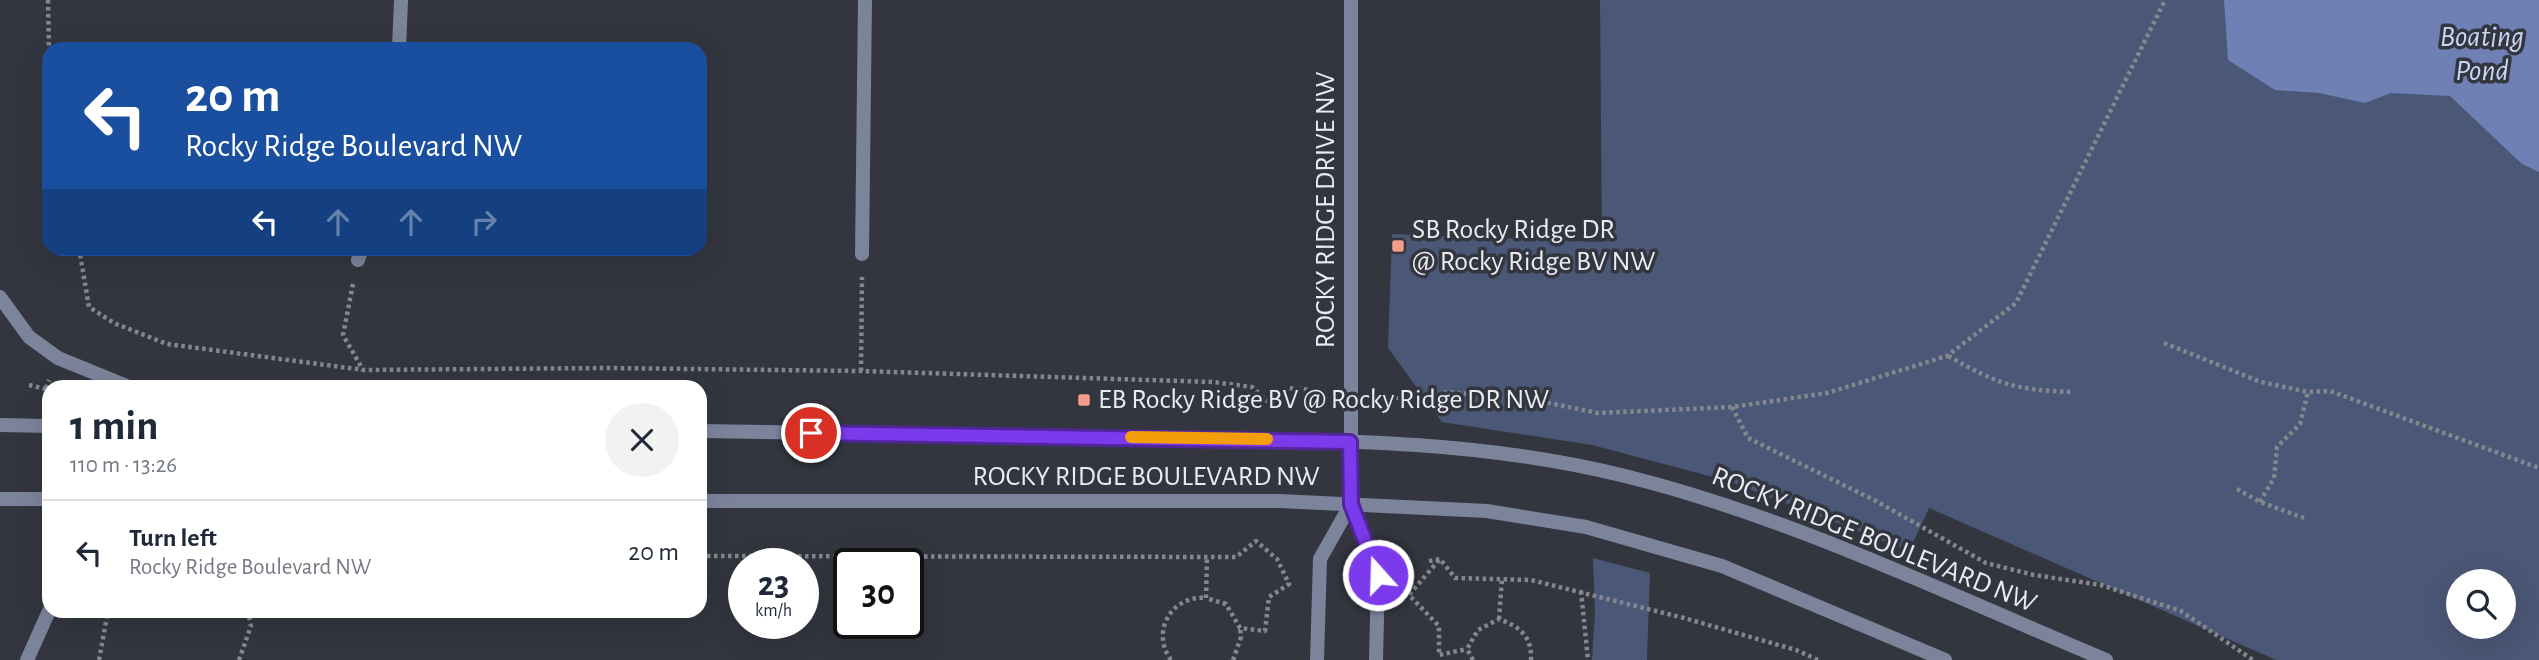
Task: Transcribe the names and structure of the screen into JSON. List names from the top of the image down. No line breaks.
{"streets":{"street":["ROCKY RIDGE DRIVE NW","ROCKY RIDGE BOULEVARD NW"]},"crossings":[["ROCKY RIDGE DRIVE NW","ROCKY RIDGE BOULEVARD NW"]],"water":["Boating Pond"],"places":{"transit":["SB Rocky Ridge DR @ Rocky Ridge BV NW","EB Rocky Ridge BV @ Rocky Ridge DR NW"]},"page":{"turn":["20 m","Rocky Ridge Boulevard NW"],"heading":["1 min","110 m · 13:26"],"list":[{"name":"Turn left","note":"Rocky Ridge Boulevard NW","value":"20 m"}],"speed":"23 km/h","limit":"30"}}
